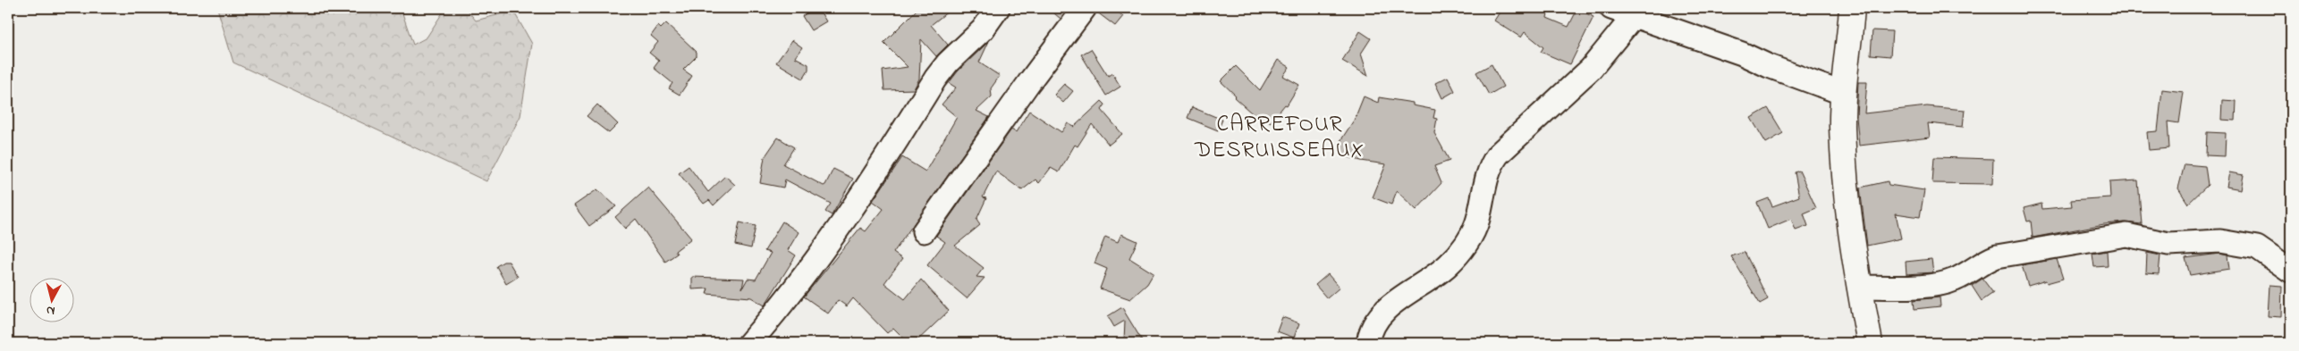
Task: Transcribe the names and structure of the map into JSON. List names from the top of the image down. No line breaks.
{"districts":["CARREFOUR DESRUISSEAUX"],"north":"bottom"}
